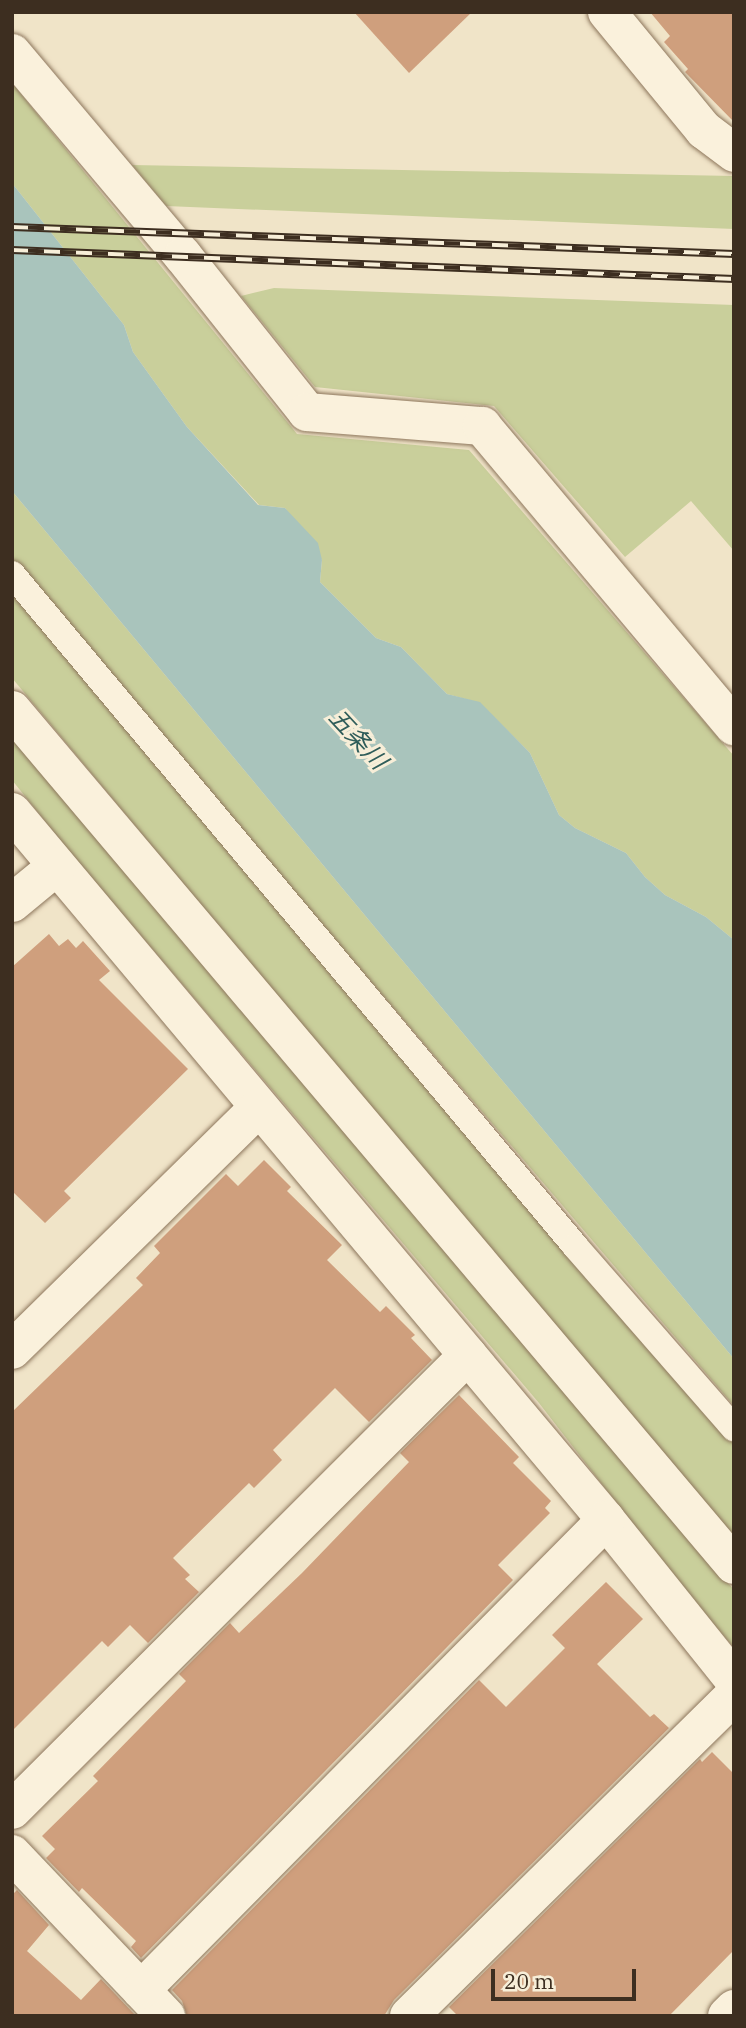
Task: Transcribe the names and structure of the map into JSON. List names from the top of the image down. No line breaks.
{"water":["五条川"],"scale_bar":"20 m"}
